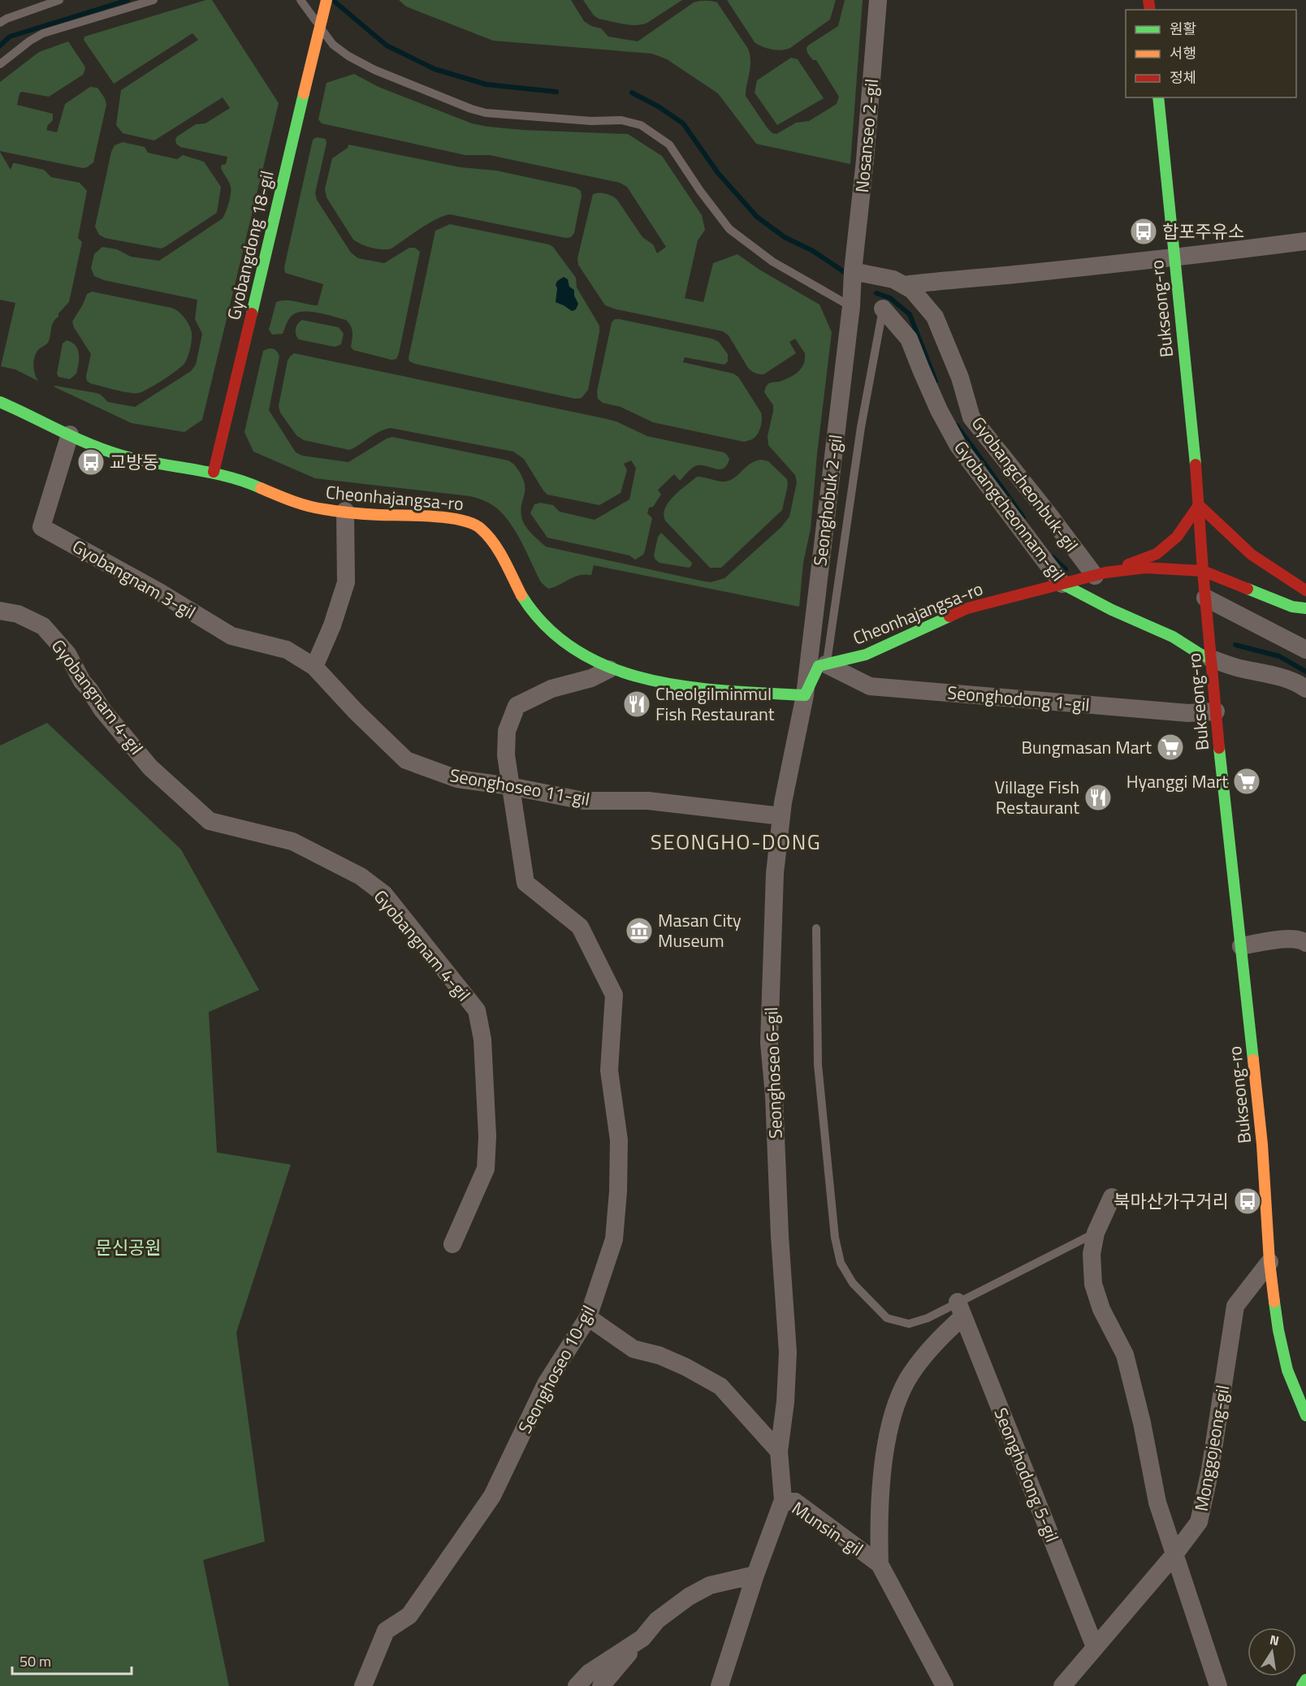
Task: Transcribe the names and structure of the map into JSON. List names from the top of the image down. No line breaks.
{"streets":{"main road":["Gyobangdong 18-gil","Bukseong-ro","Cheonhajangsa-ro","Gyobangcheonnam-gil"],"street":["Nosanseo 2-gil","Gyobangcheonbuk-gil","Seonghobuk 2-gil","Gyobangnam 3-gil","Gyobangnam 4-gil","Seonghodong 1-gil","Seonghoseo 11-gil","Seonghoseo 6-gil","Seonghoseo 10-gil","Monggojeong-gil","Seonghodong 5-gil","Munsin-gil"]},"crossings":[["Nosanseo 2-gil","Gyobangcheonbuk-gil"],["Nosanseo 2-gil","Seonghobuk 2-gil"],["Gyobangdong 18-gil","Cheonhajangsa-ro"],["Bukseong-ro","Cheonhajangsa-ro"],["Bukseong-ro","Gyobangcheonnam-gil"],["Bukseong-ro","Seonghodong 1-gil"],["Bukseong-ro","Monggojeong-gil"],["Gyobangcheonbuk-gil","Cheonhajangsa-ro"],["Cheonhajangsa-ro","Seonghobuk 2-gil"],["Cheonhajangsa-ro","Gyobangcheonnam-gil"],["Cheonhajangsa-ro","Gyobangnam 3-gil"],["Cheonhajangsa-ro","Seonghodong 1-gil"],["Cheonhajangsa-ro","Seonghoseo 6-gil"],["Cheonhajangsa-ro","Seonghoseo 10-gil"],["Seonghobuk 2-gil","Seonghoseo 6-gil"],["Gyobangnam 3-gil","Seonghoseo 11-gil"],["Seonghoseo 11-gil","Seonghoseo 6-gil"],["Seonghoseo 11-gil","Seonghoseo 10-gil"],["Seonghoseo 6-gil","Munsin-gil"],["Monggojeong-gil","Seonghodong 5-gil"]],"districts":["SEONGHO-DONG"],"parks":["문신공원"],"places":{"bus stop":["합포주유소","교방동","북마산가구거리"],"restaurant":["Cheolgilminmul Fish Restaurant","Village Fish Restaurant"],"supermarket":["Bungmasan Mart","Hyanggi Mart"],"museum":["Masan City Museum"]},"legend":["원활","서행","정체"],"scale_bar":"50 m","north":"top"}
